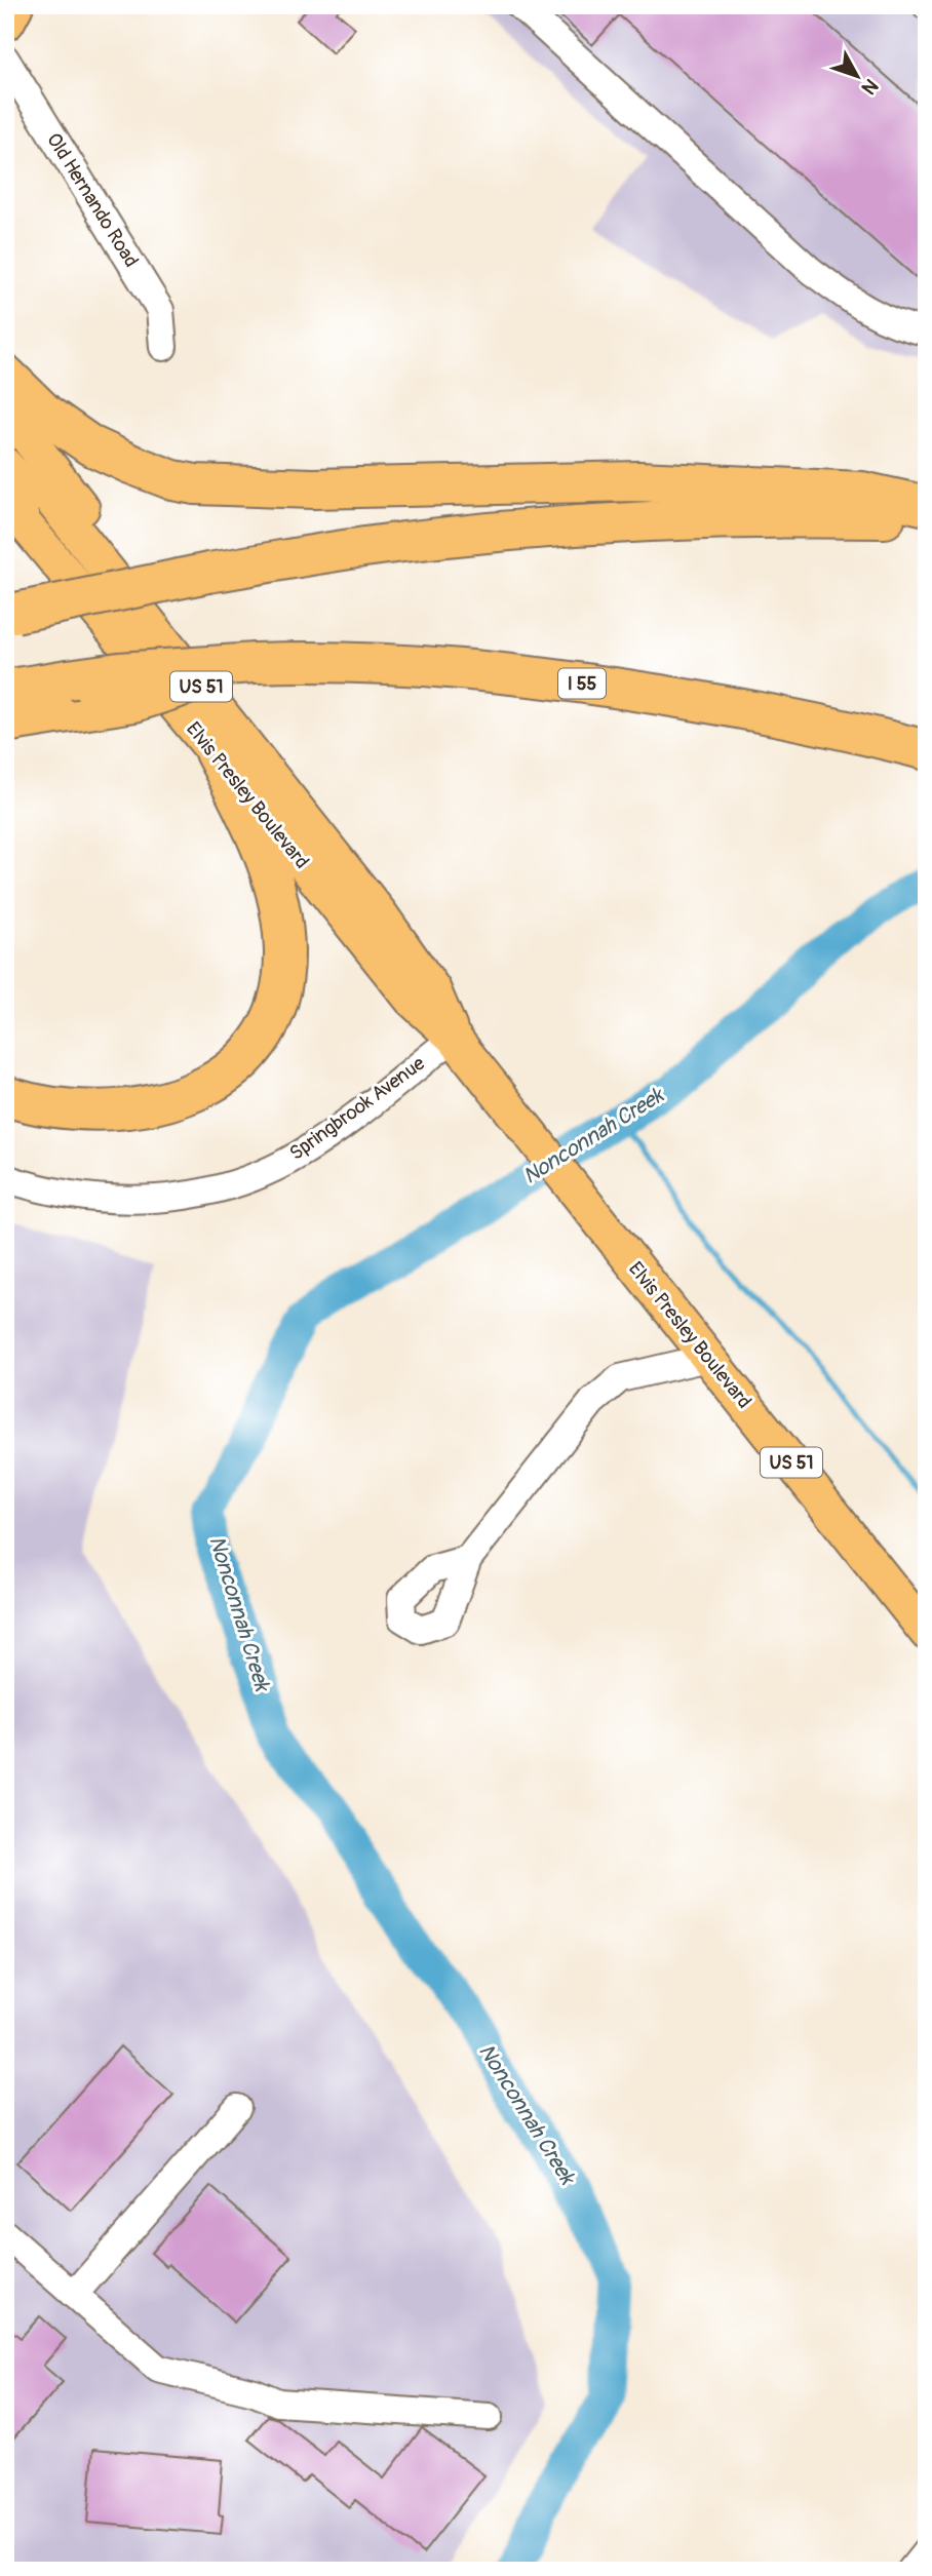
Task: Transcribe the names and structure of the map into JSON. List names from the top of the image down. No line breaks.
{"streets":{"highway":["I 55"],"main road":["US 51","Elvis Presley Boulevard"],"street":["Old Hernando Road","Springbrook Avenue"]},"crossings":[["Elvis Presley Boulevard","Springbrook Avenue"]],"water":["Nonconnah Creek"],"north":"bottom right"}
